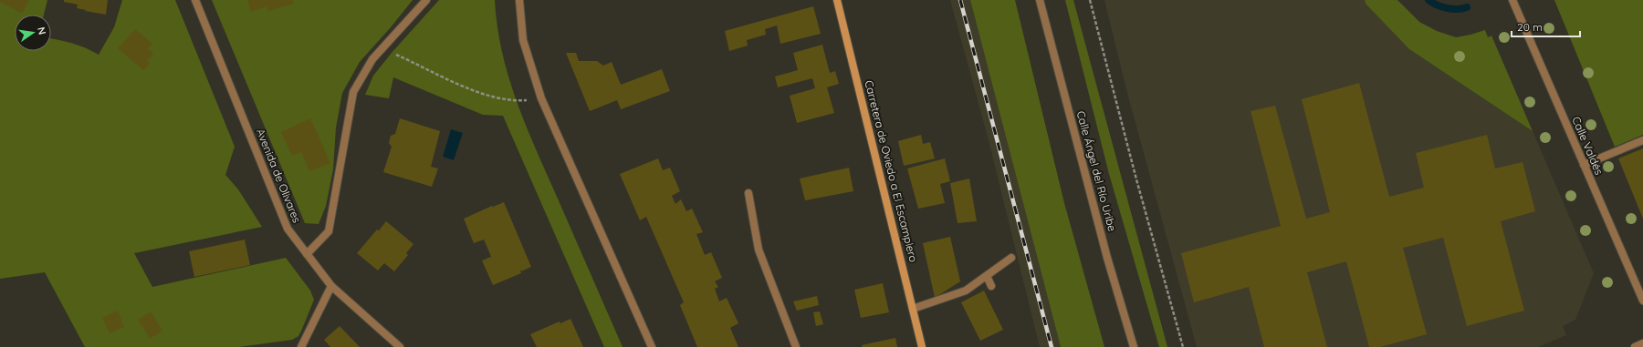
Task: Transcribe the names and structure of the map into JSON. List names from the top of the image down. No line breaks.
{"streets":{"main road":["Carretera de Oviedo a El Escamplero"],"street":["Calle Valdés","Calle Ángel del Río Uribe","Avenida de Olivares"]},"scale_bar":"20 m","north":"right"}
